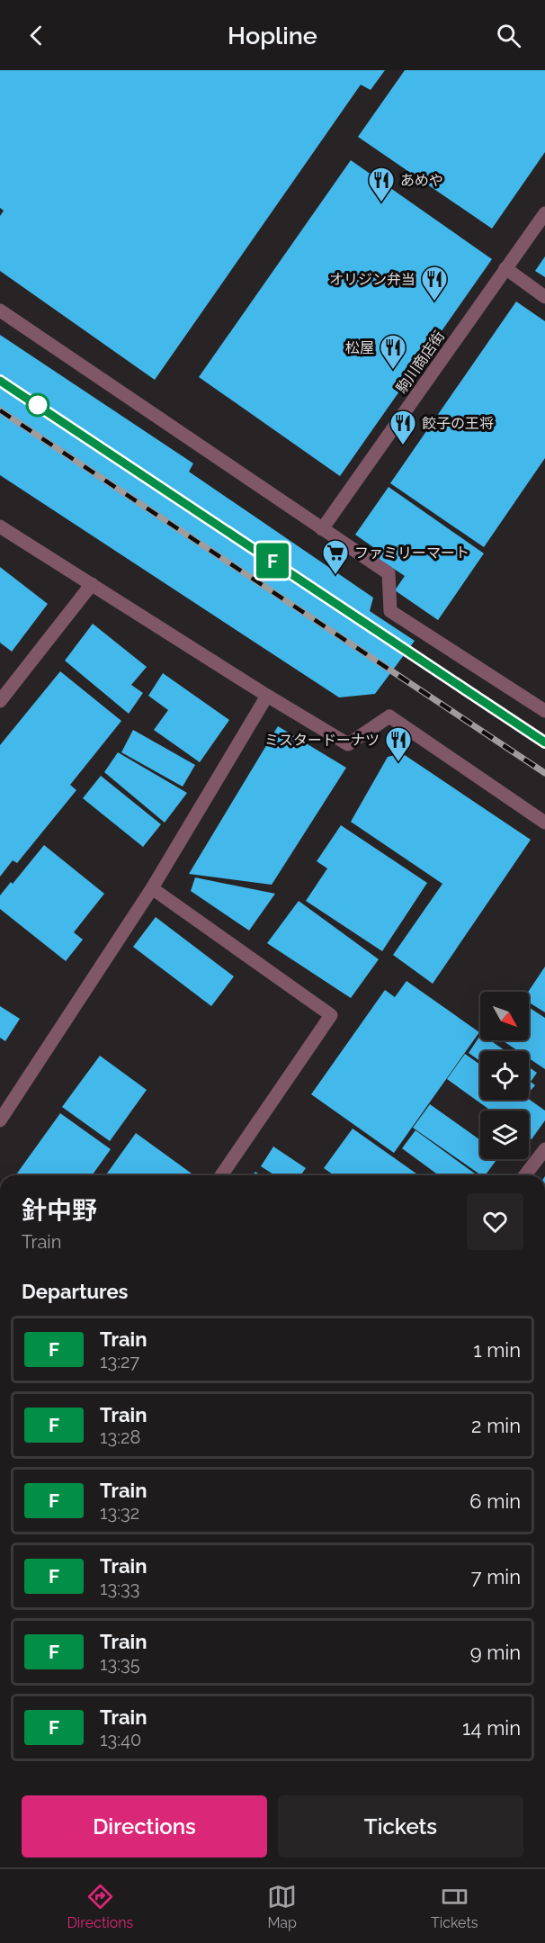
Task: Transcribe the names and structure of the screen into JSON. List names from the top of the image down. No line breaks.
{"streets":{"street":["駒川商店街"]},"places":{"restaurant":["あめや","オリジン弁当","松屋","餃子の王将","ミスタードーナツ"],"supermarket":["ファミリーマート"]},"north":"bottom right","page":{"header":"Hopline","on_map":"F","heading":[["針中野","Train"],"Departures"],"list":[{"mark":"F","name":"Train","note":"13:27","value":"1 min"},{"mark":"F","name":"Train","note":"13:28","value":"2 min"},{"mark":"F","name":"Train","note":"13:32","value":"6 min"},{"mark":"F","name":"Train","note":"13:33","value":"7 min"},{"mark":"F","name":"Train","note":"13:35","value":"9 min"},{"mark":"F","name":"Train","note":"13:40","value":"14 min"}],"buttons":["Directions","Tickets"],"tabs":["Directions","Map","Tickets"]}}
